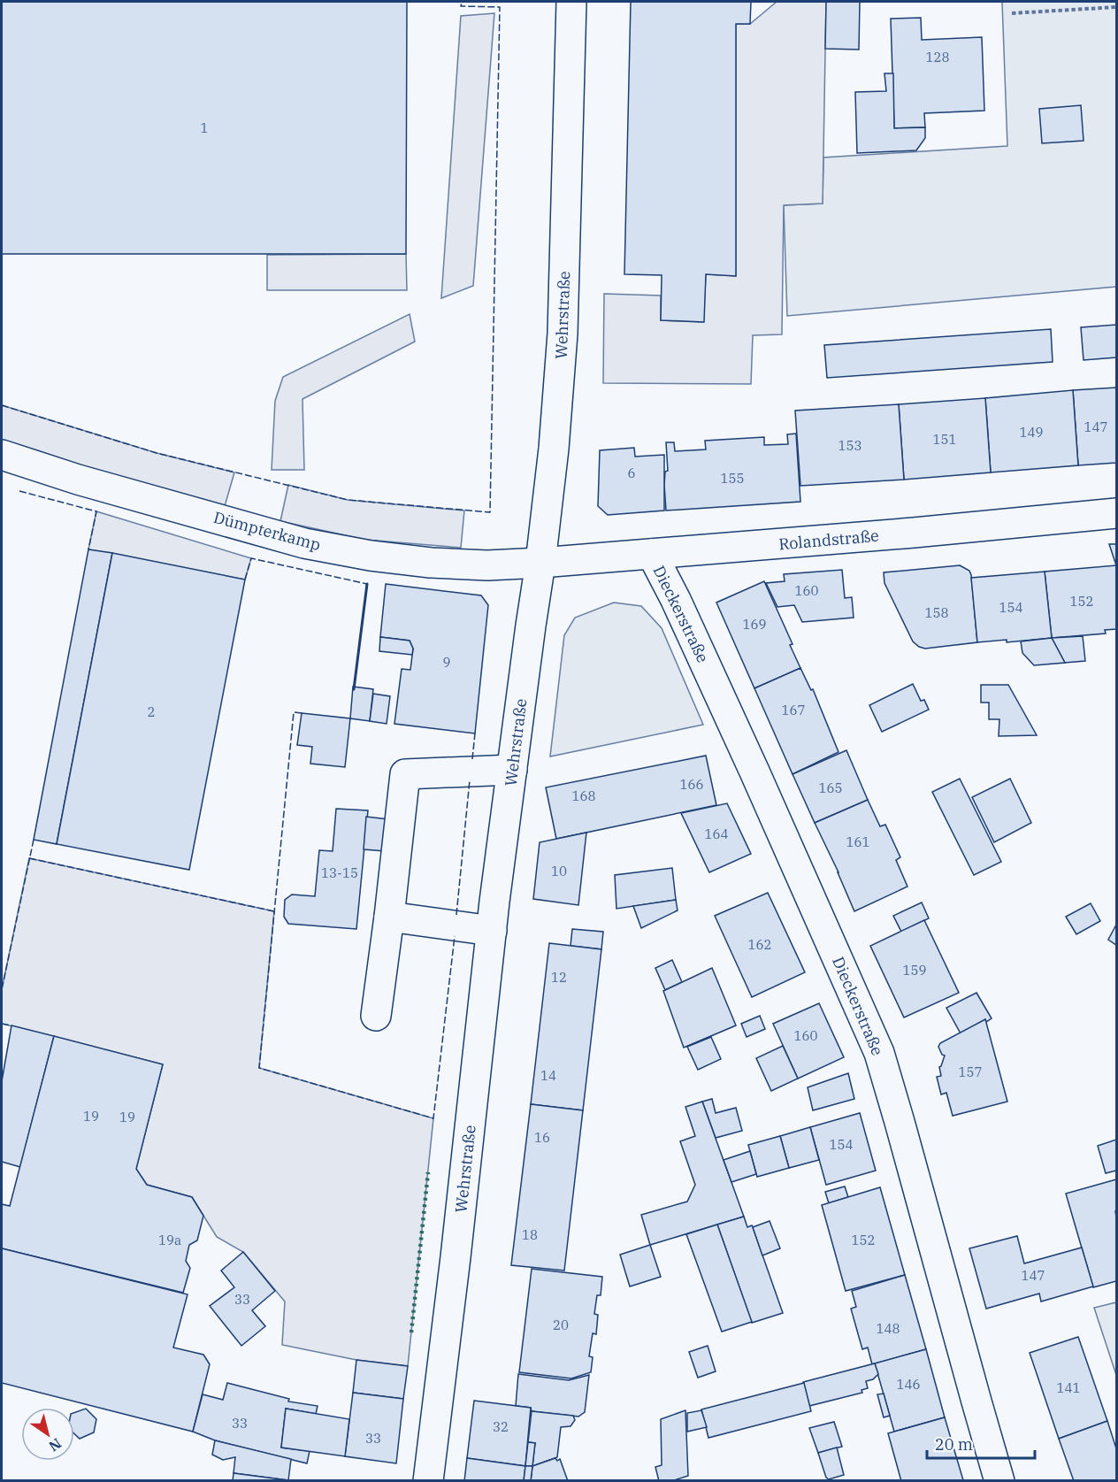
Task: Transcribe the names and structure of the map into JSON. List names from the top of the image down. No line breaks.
{"streets":{"street":["Wehrstraße","Dümpterkamp","Rolandstraße","Dieckerstraße"]},"crossings":[["Wehrstraße","Dümpterkamp"],["Wehrstraße","Rolandstraße"],["Dümpterkamp","Rolandstraße"],["Rolandstraße","Dieckerstraße"]],"house_numbers":["128","1","147","149","151","153","6","155","160","152","154","158","169","9","167","2","166","165","168","164","161","10","13-15","162","159","12","160","157","14","19","19","16","154","18","19a","152","147","33","20","148","146","141","33","32","33"],"scale_bar":"20 m","north":"bottom right"}
